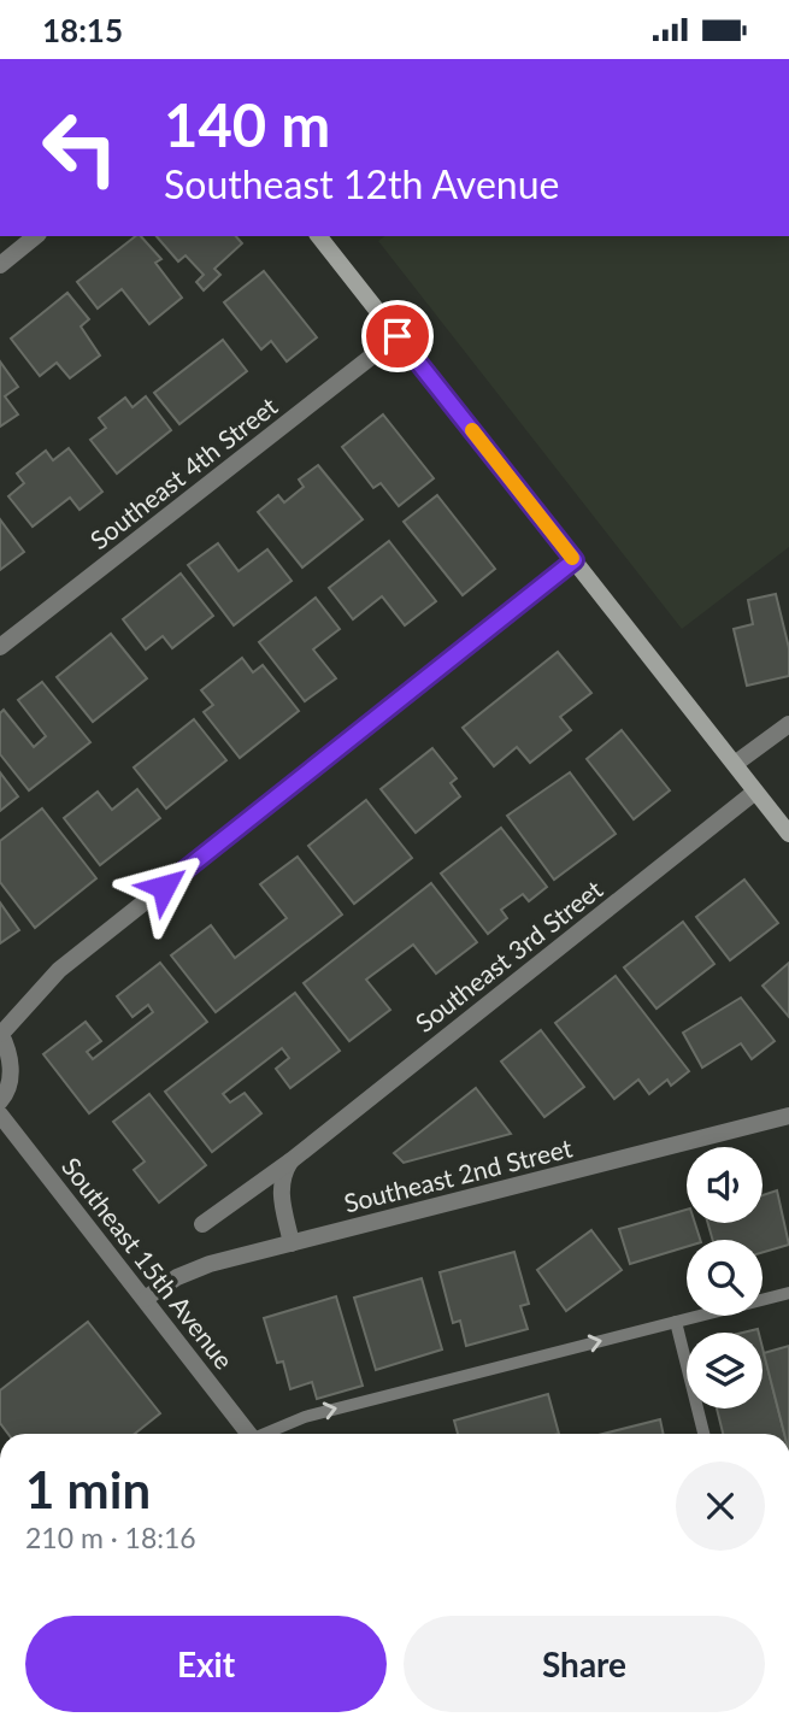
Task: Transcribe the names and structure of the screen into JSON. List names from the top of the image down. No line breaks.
{"streets":{"street":["Southeast 4th Street","Southeast 3rd Street","Southeast 2nd Street","Southeast 15th Avenue"]},"crossings":[["Southeast 2nd Street","Southeast 15th Avenue"]],"page":{"status":"18:15","turn":["140 m","Southeast 12th Avenue"],"heading":["1 min","210 m · 18:16"],"buttons":["Exit","Share"]}}
